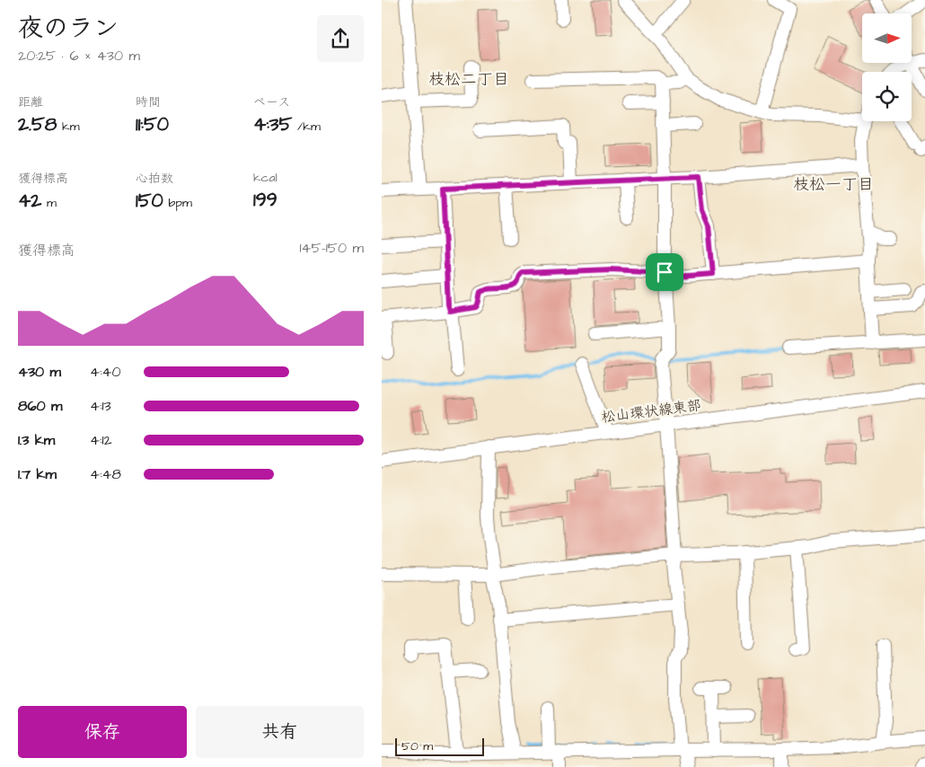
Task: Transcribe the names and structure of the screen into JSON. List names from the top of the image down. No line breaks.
{"streets":{"street":["松山環状線東部"]},"districts":["枝松二丁目","枝松一丁目"],"scale_bar":"50 m","north":"right","page":{"heading":["夜のラン","20:25 · 6 × 430 m"],"stats":[["距離","2.58 km"],["時間","11:50"],["ペース","4:35 /km"],["獲得標高","42 m"],["心拍数","150 bpm"],["kcal","199"]],"chart":["獲得標高","145–150 m"],"list":[{"name":"430 m","note":"4:40"},{"name":"860 m","note":"4:13"},{"name":"1.3 km","note":"4:12"},{"name":"1.7 km","note":"4:48"}],"buttons":["保存","共有"],"scale":"50 m"}}
